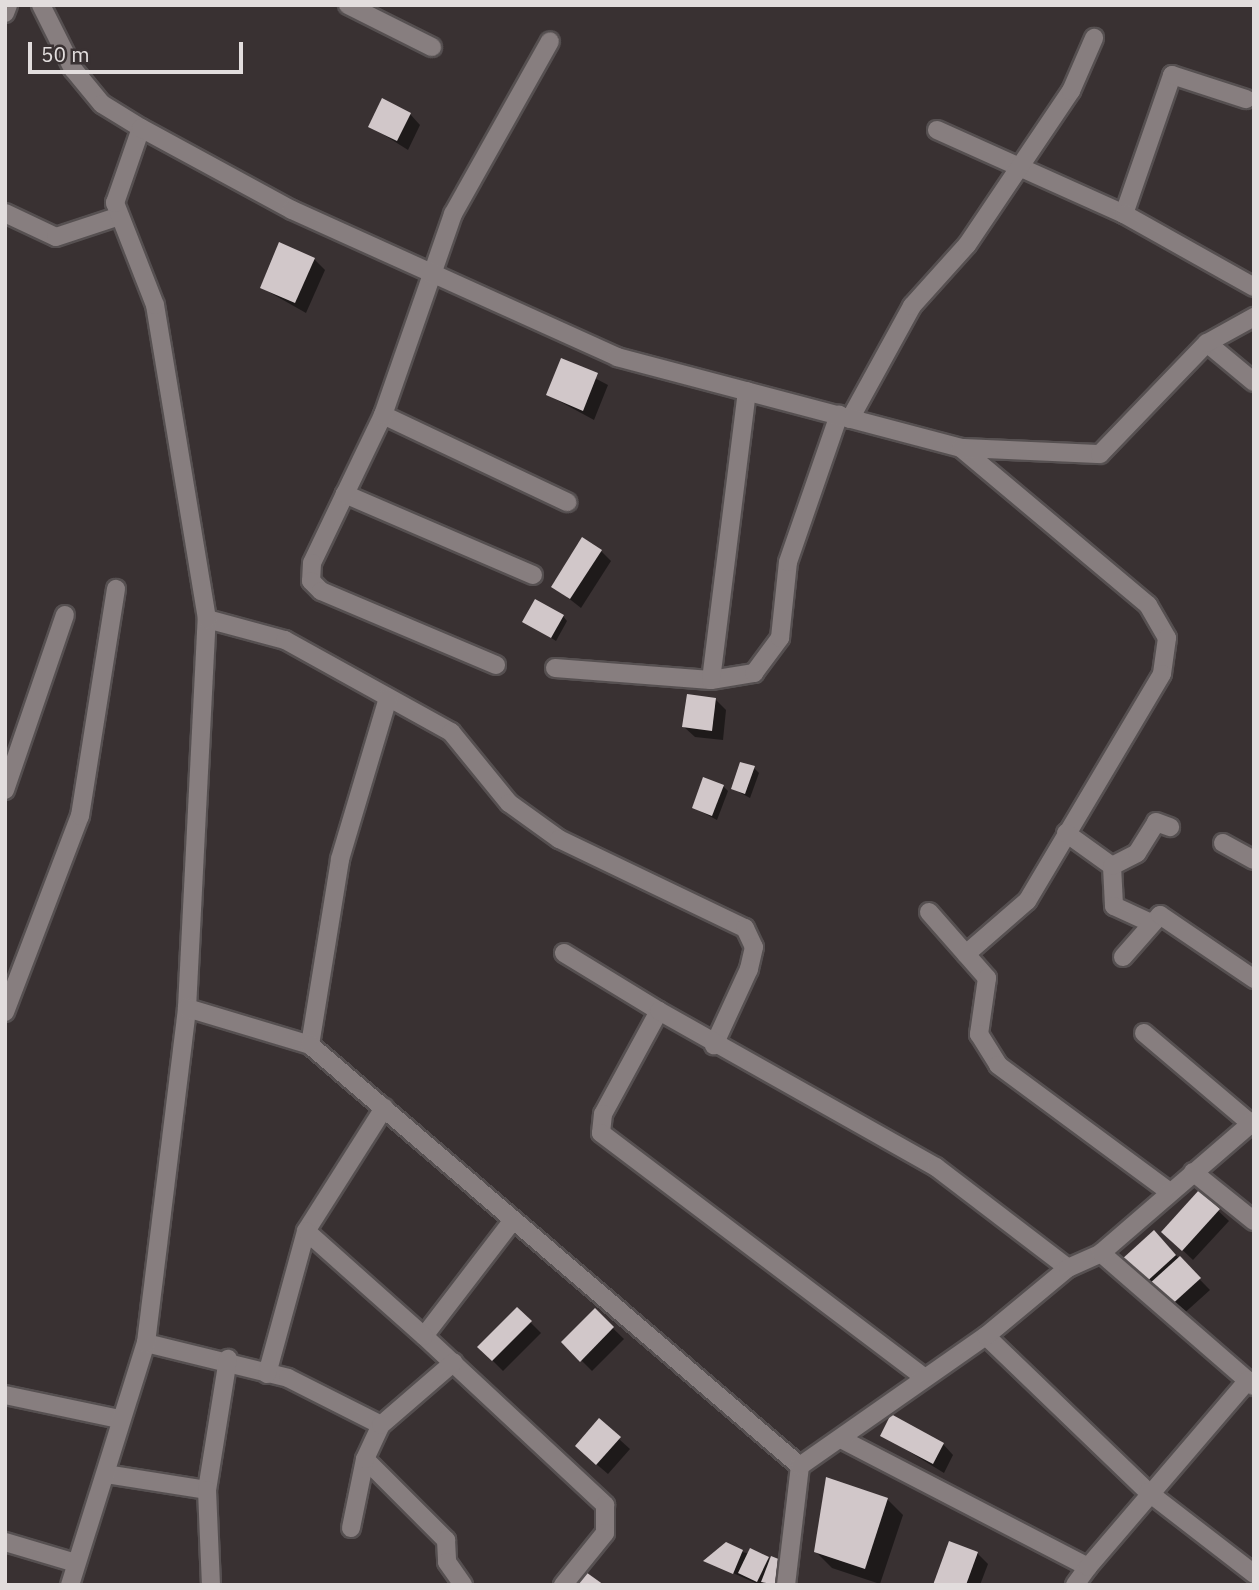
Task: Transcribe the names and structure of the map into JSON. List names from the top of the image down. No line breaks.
{"scale_bar":"50 m"}
